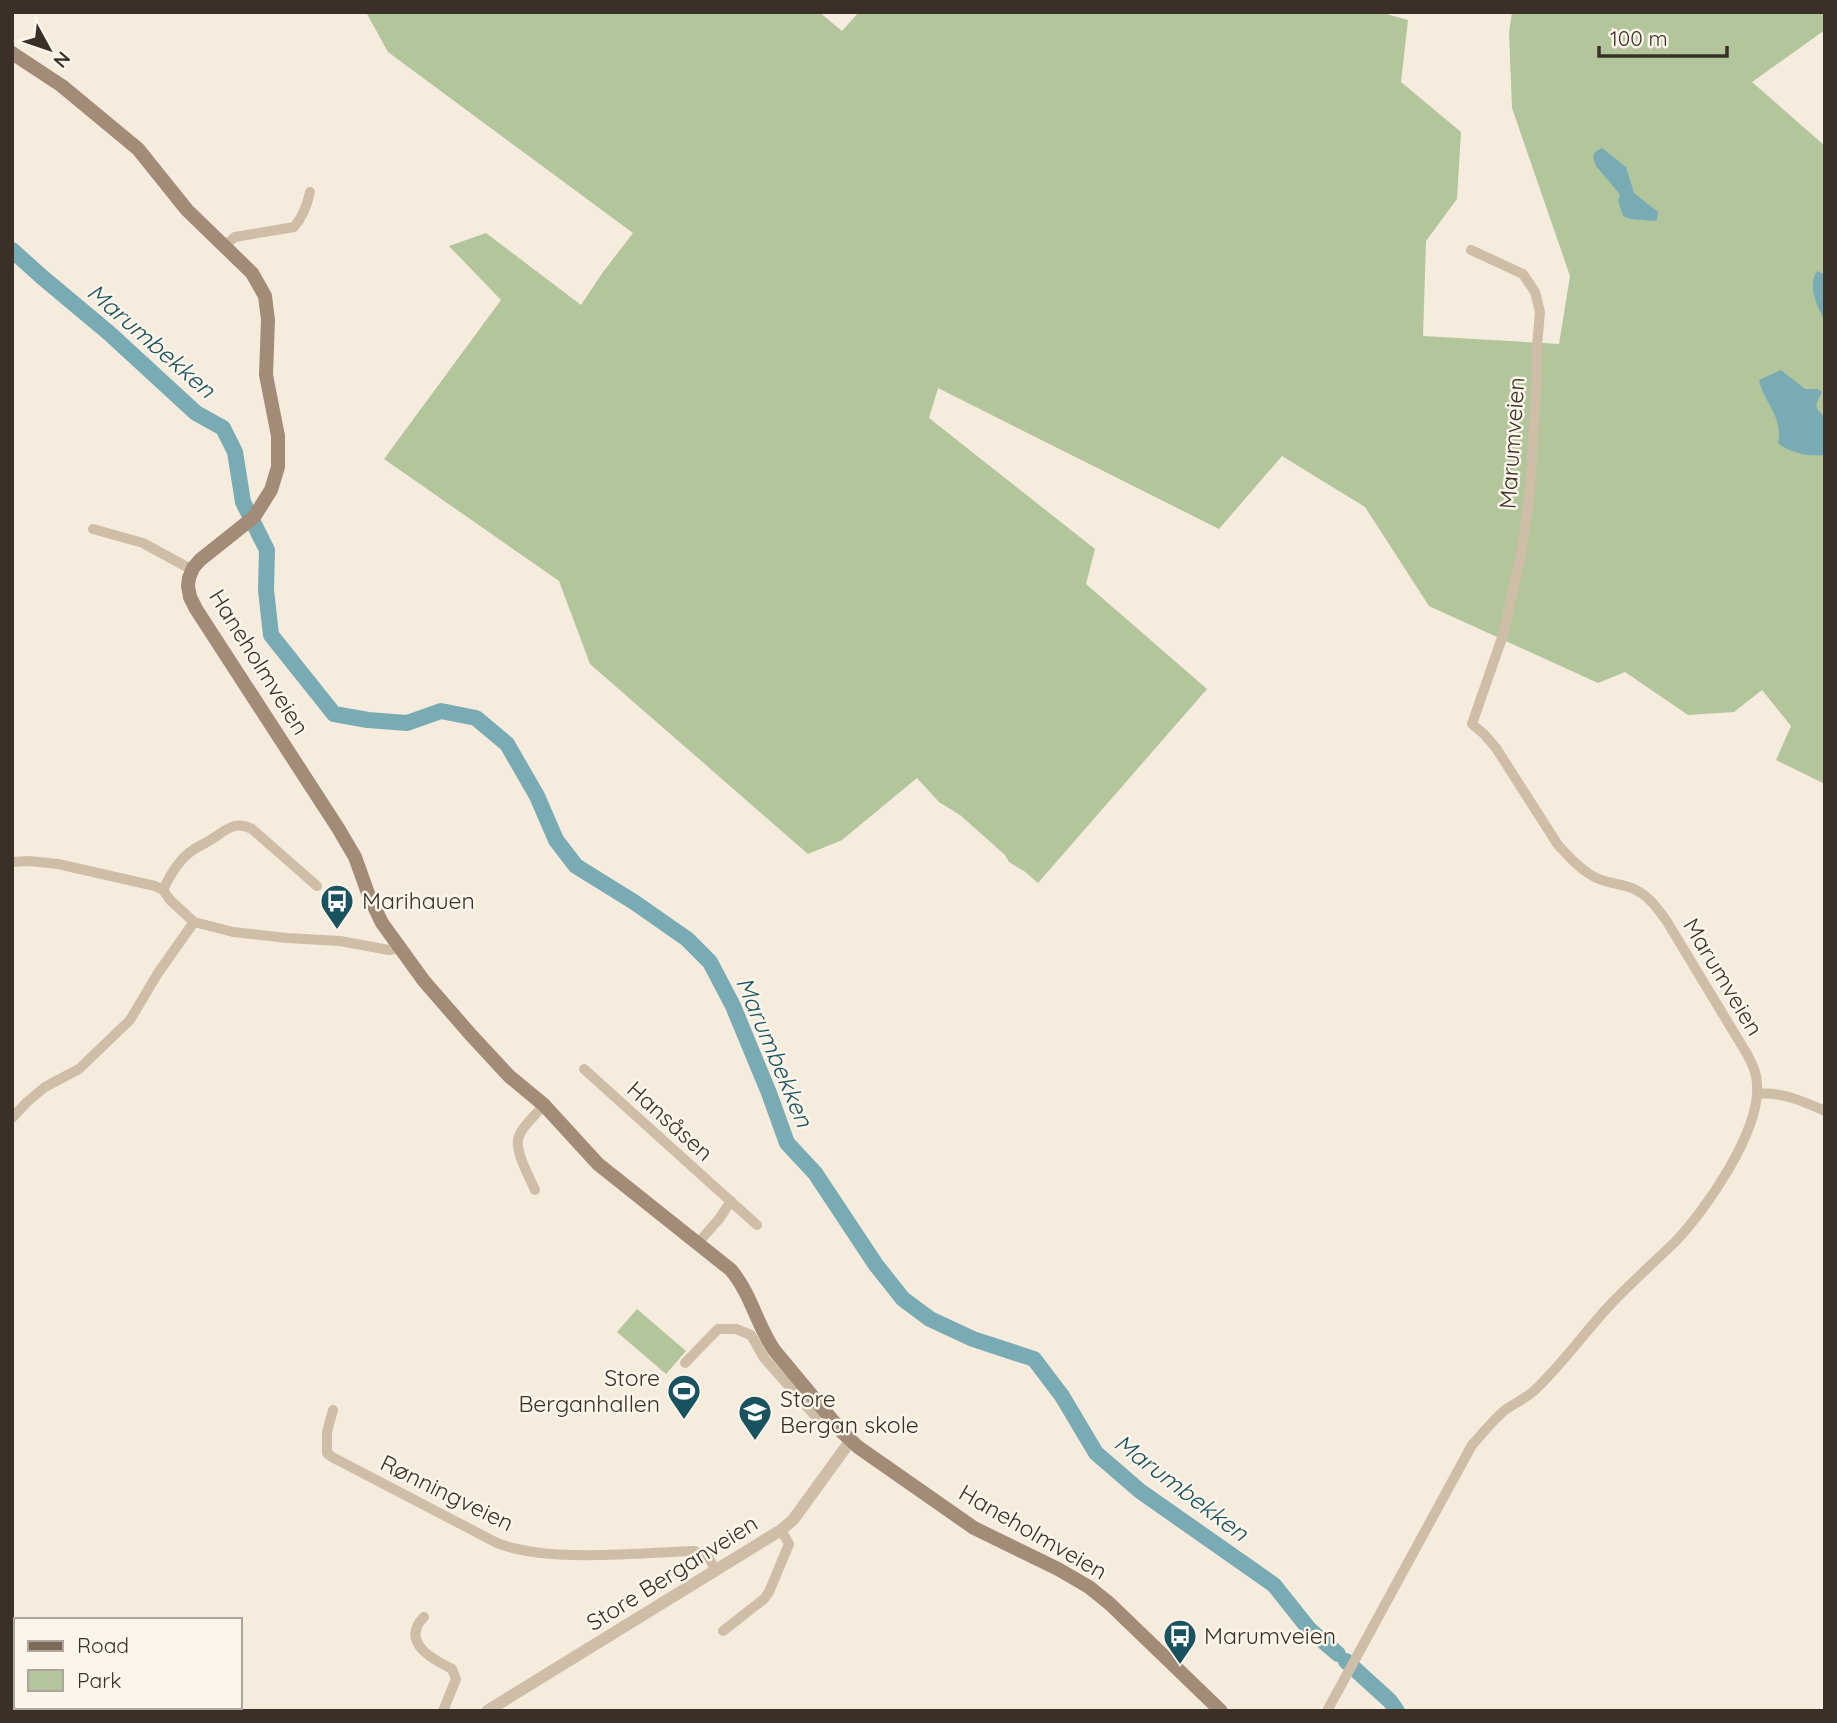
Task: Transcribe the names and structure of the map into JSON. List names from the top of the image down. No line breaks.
{"streets":{"main road":["Haneholmveien"],"street":["Marumveien","Hansåsen","Rønningveien","Store Berganveien"]},"crossings":[["Haneholmveien","Store Berganveien"],["Rønningveien","Store Berganveien"]],"water":["Marumbekken"],"places":{"bus stop":["Marihauen","Marumveien"],"sports":["Store Berganhallen"],"school or university":["Store Bergan skole"]},"legend":["Road","Park"],"scale_bar":"100 m","north":"bottom right"}
